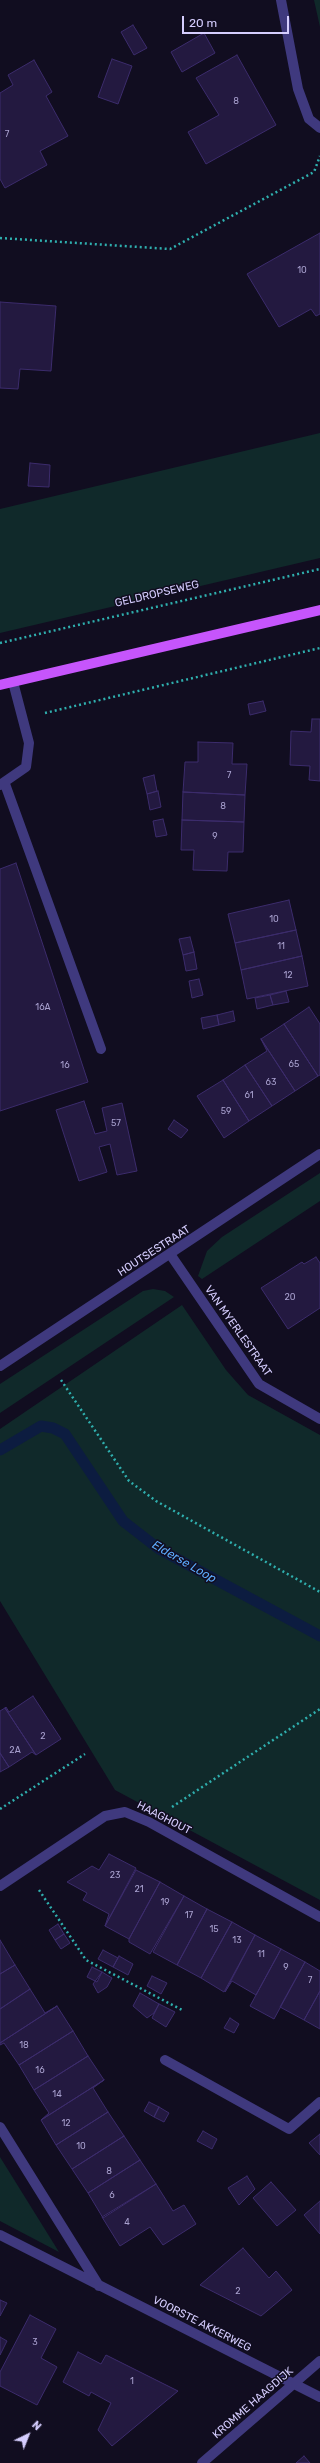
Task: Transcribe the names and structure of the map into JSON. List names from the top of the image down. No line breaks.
{"streets":{"street":["HOUTSESTRAAT","VAN MYERLESTRAAT","HAAGHOUT","VOORSTE AKKERWEG","KROMME HAAGDIJK"],"path":["GELDROPSEWEG"]},"crossings":[["HOUTSESTRAAT","VAN MYERLESTRAAT"],["VOORSTE AKKERWEG","KROMME HAAGDIJK"]],"water":["Elderse Loop"],"house_numbers":["8","7","10","7","8","9","10","11","12","16A","65","16","63","61","59","57","20","2","2A","23","21","19","17","15","13","11","9","7","18","16","14","12","10","8","6","4","2","3","1"],"scale_bar":"20 m","north":"top right"}
